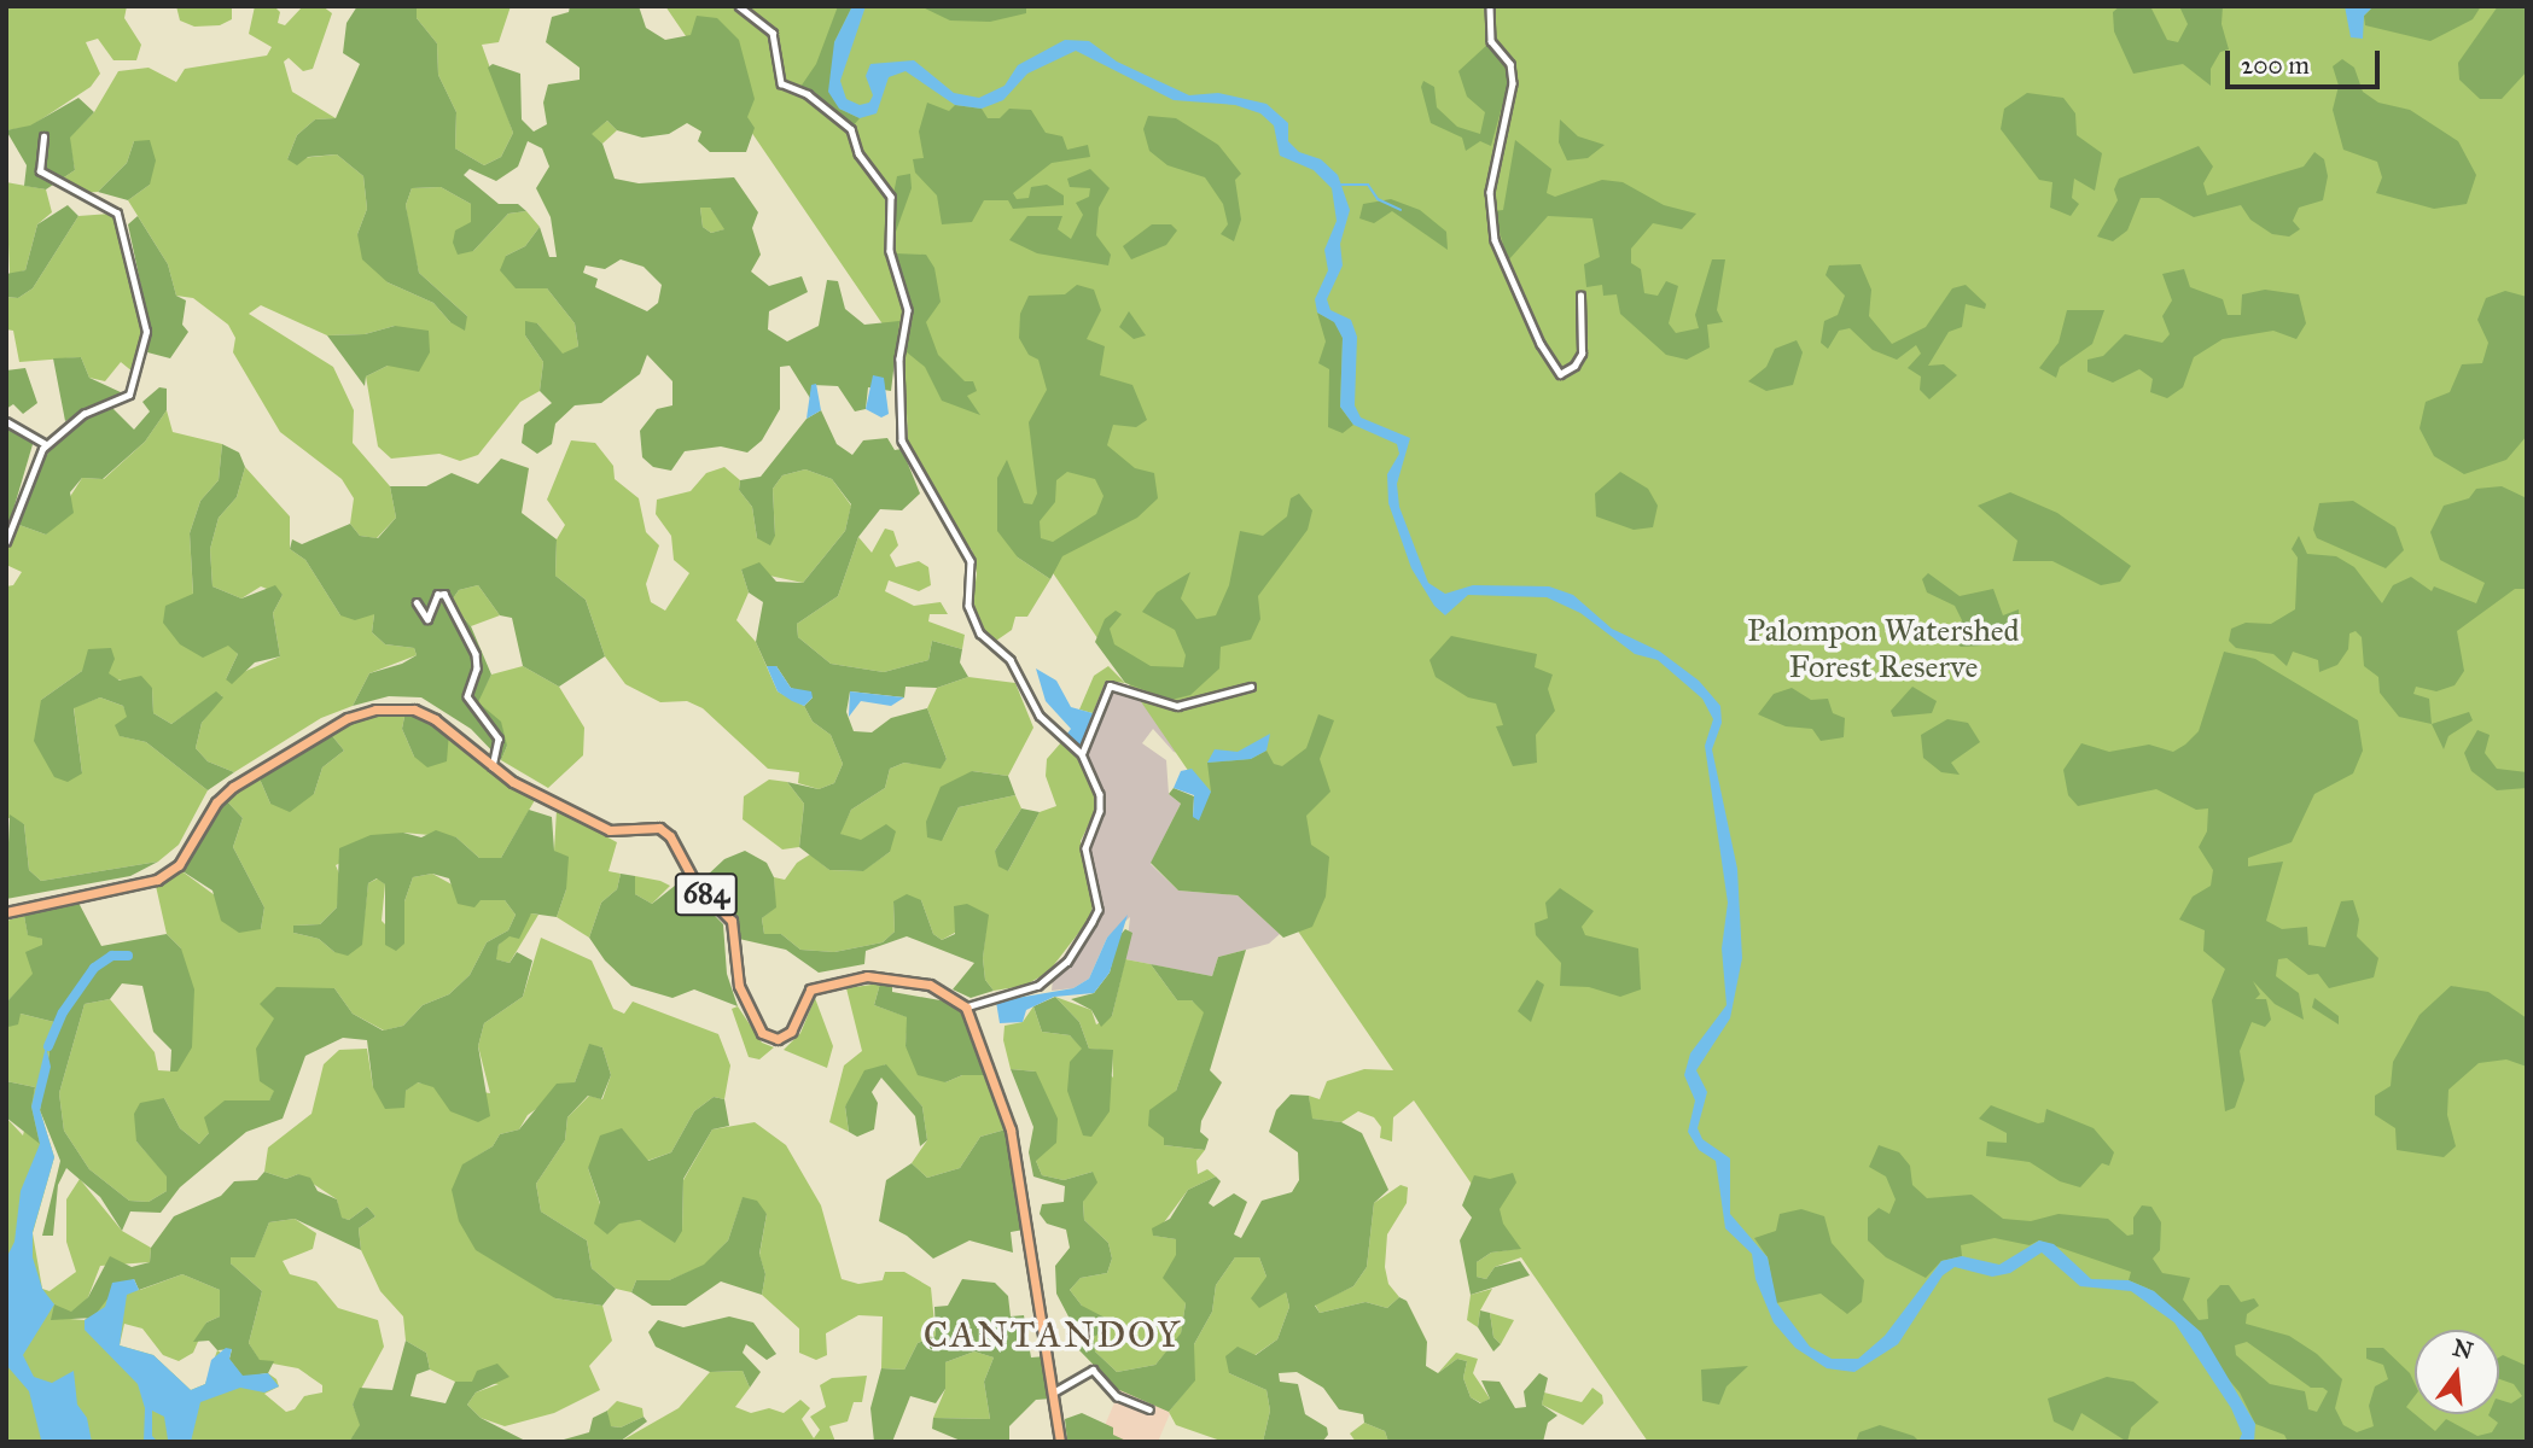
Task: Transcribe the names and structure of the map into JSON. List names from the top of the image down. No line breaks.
{"streets":{"highway":["684"]},"districts":["CANTANDOY"],"parks":["Palompon Watershed Forest Reserve"],"scale_bar":"200 m","north":"top"}
